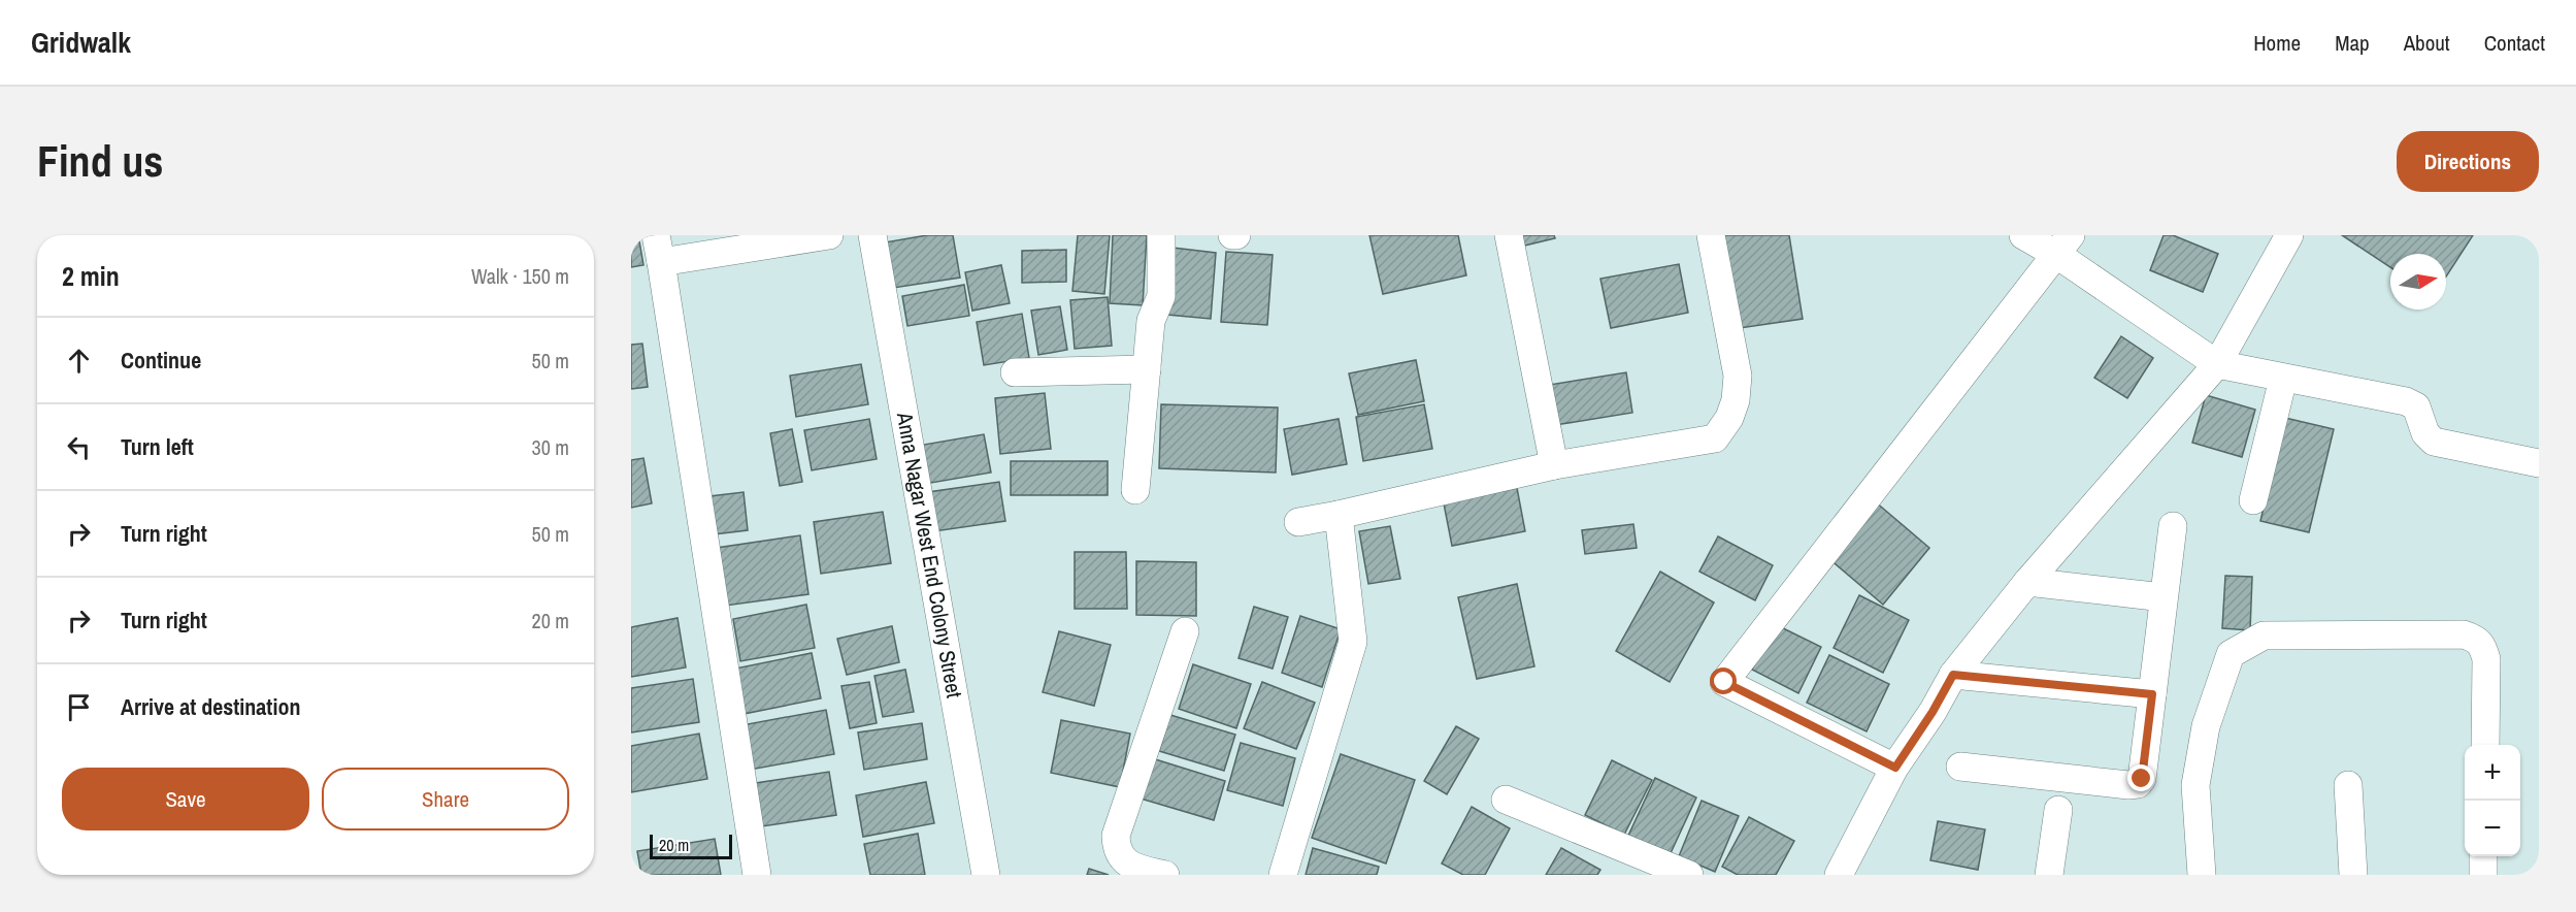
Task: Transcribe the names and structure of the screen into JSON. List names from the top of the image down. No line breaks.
{"streets":{"street":["Anna Nagar West End Colony Street"]},"scale_bar":"20 m","north":"right","page":{"header":"Gridwalk","nav":["Home","Map","About","Contact"],"buttons":["Directions",["Save","Share"]],"title":"Find us","heading":["2 min","Walk · 150 m"],"list":[["Continue","50 m"],["Turn left","30 m"],["Turn right","50 m"],["Turn right","20 m"],"Arrive at destination"],"map_buttons":["+","−"],"scale":"20 m"}}
